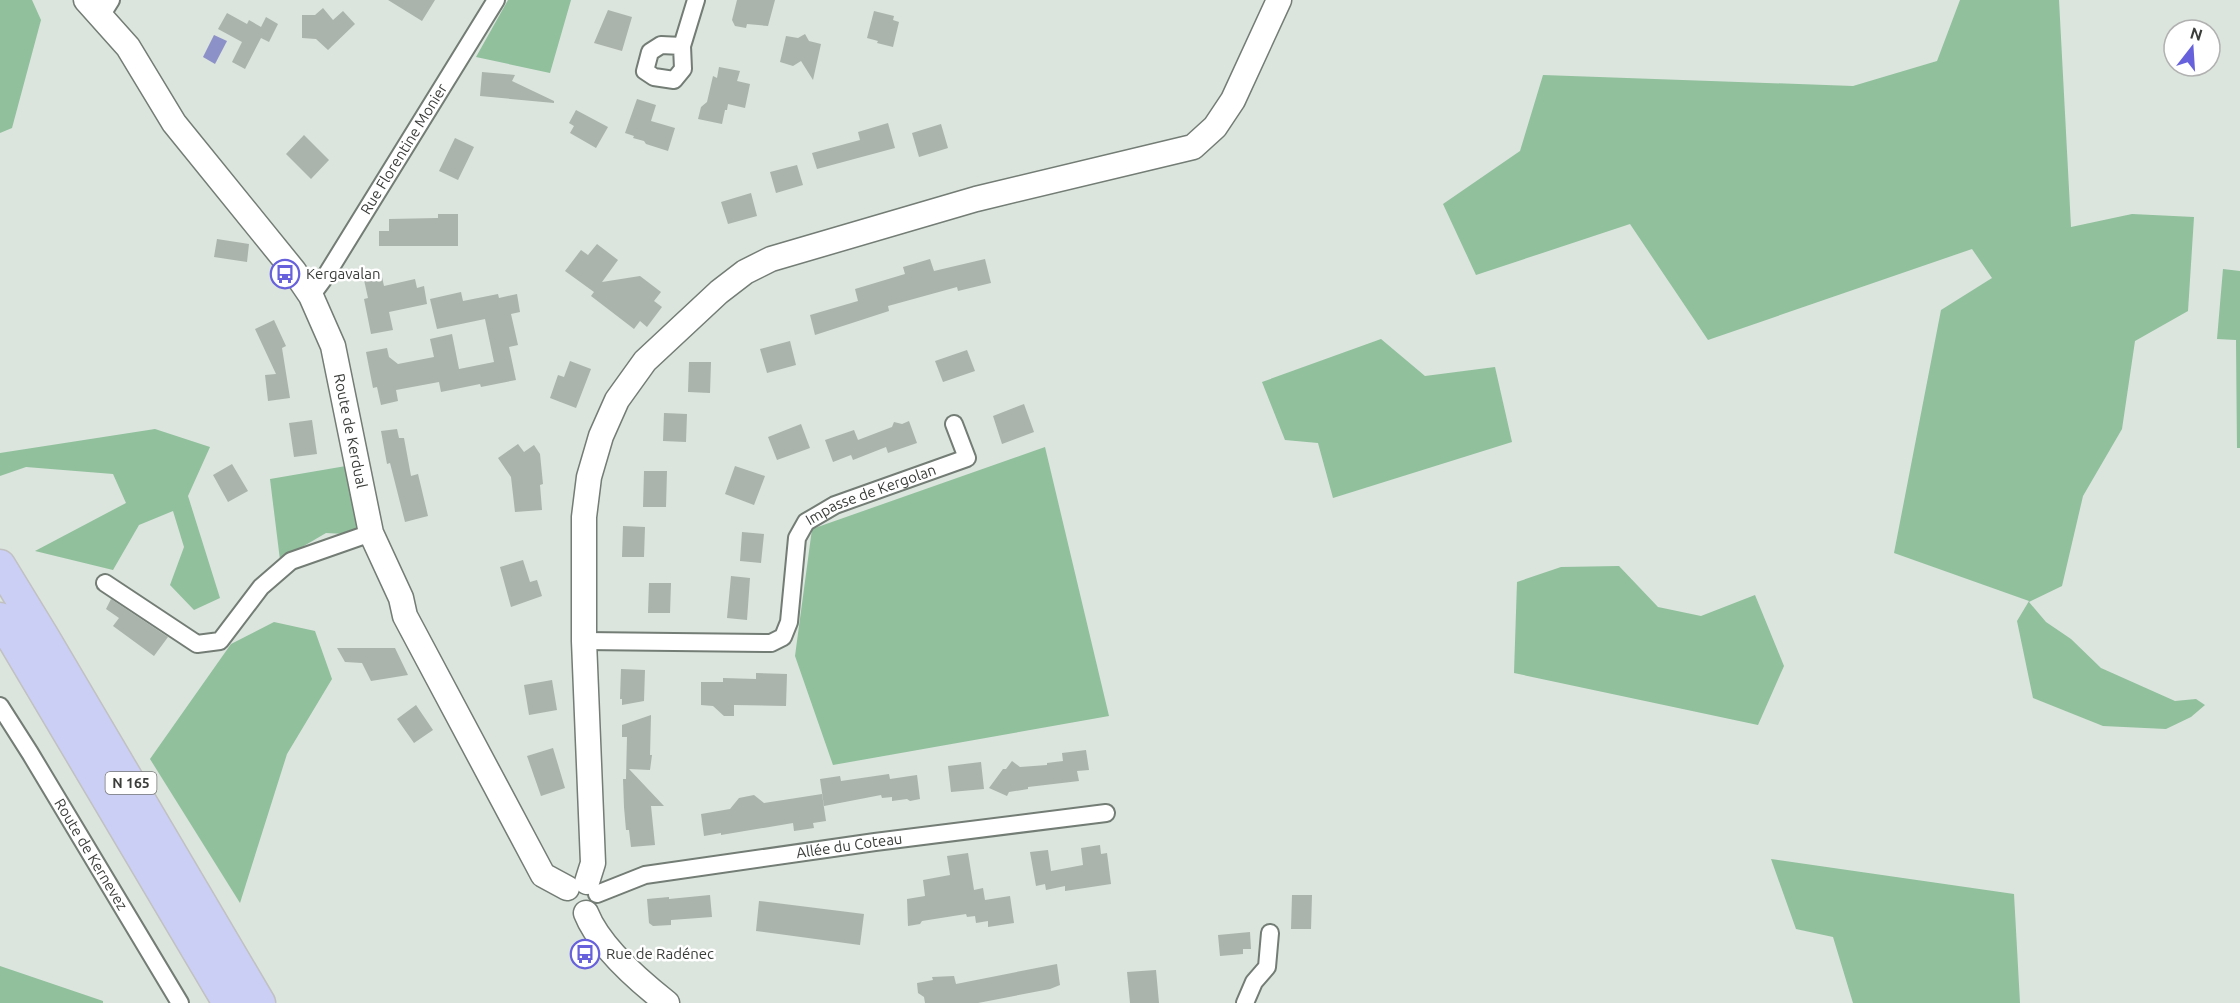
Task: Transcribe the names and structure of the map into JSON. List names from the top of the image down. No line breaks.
{"streets":{"highway":["N 165"],"street":["Rue Florentine Monier","Route de Kerdual","Impasse de Kergolan","Allée du Coteau","Route de Kernevez"]},"crossings":[["Rue Florentine Monier","Route de Kerdual"],["Route de Kerdual","Allée du Coteau"]],"places":{"bus stop":["Kergavalan","Rue de Radénec"]},"north":"top"}
